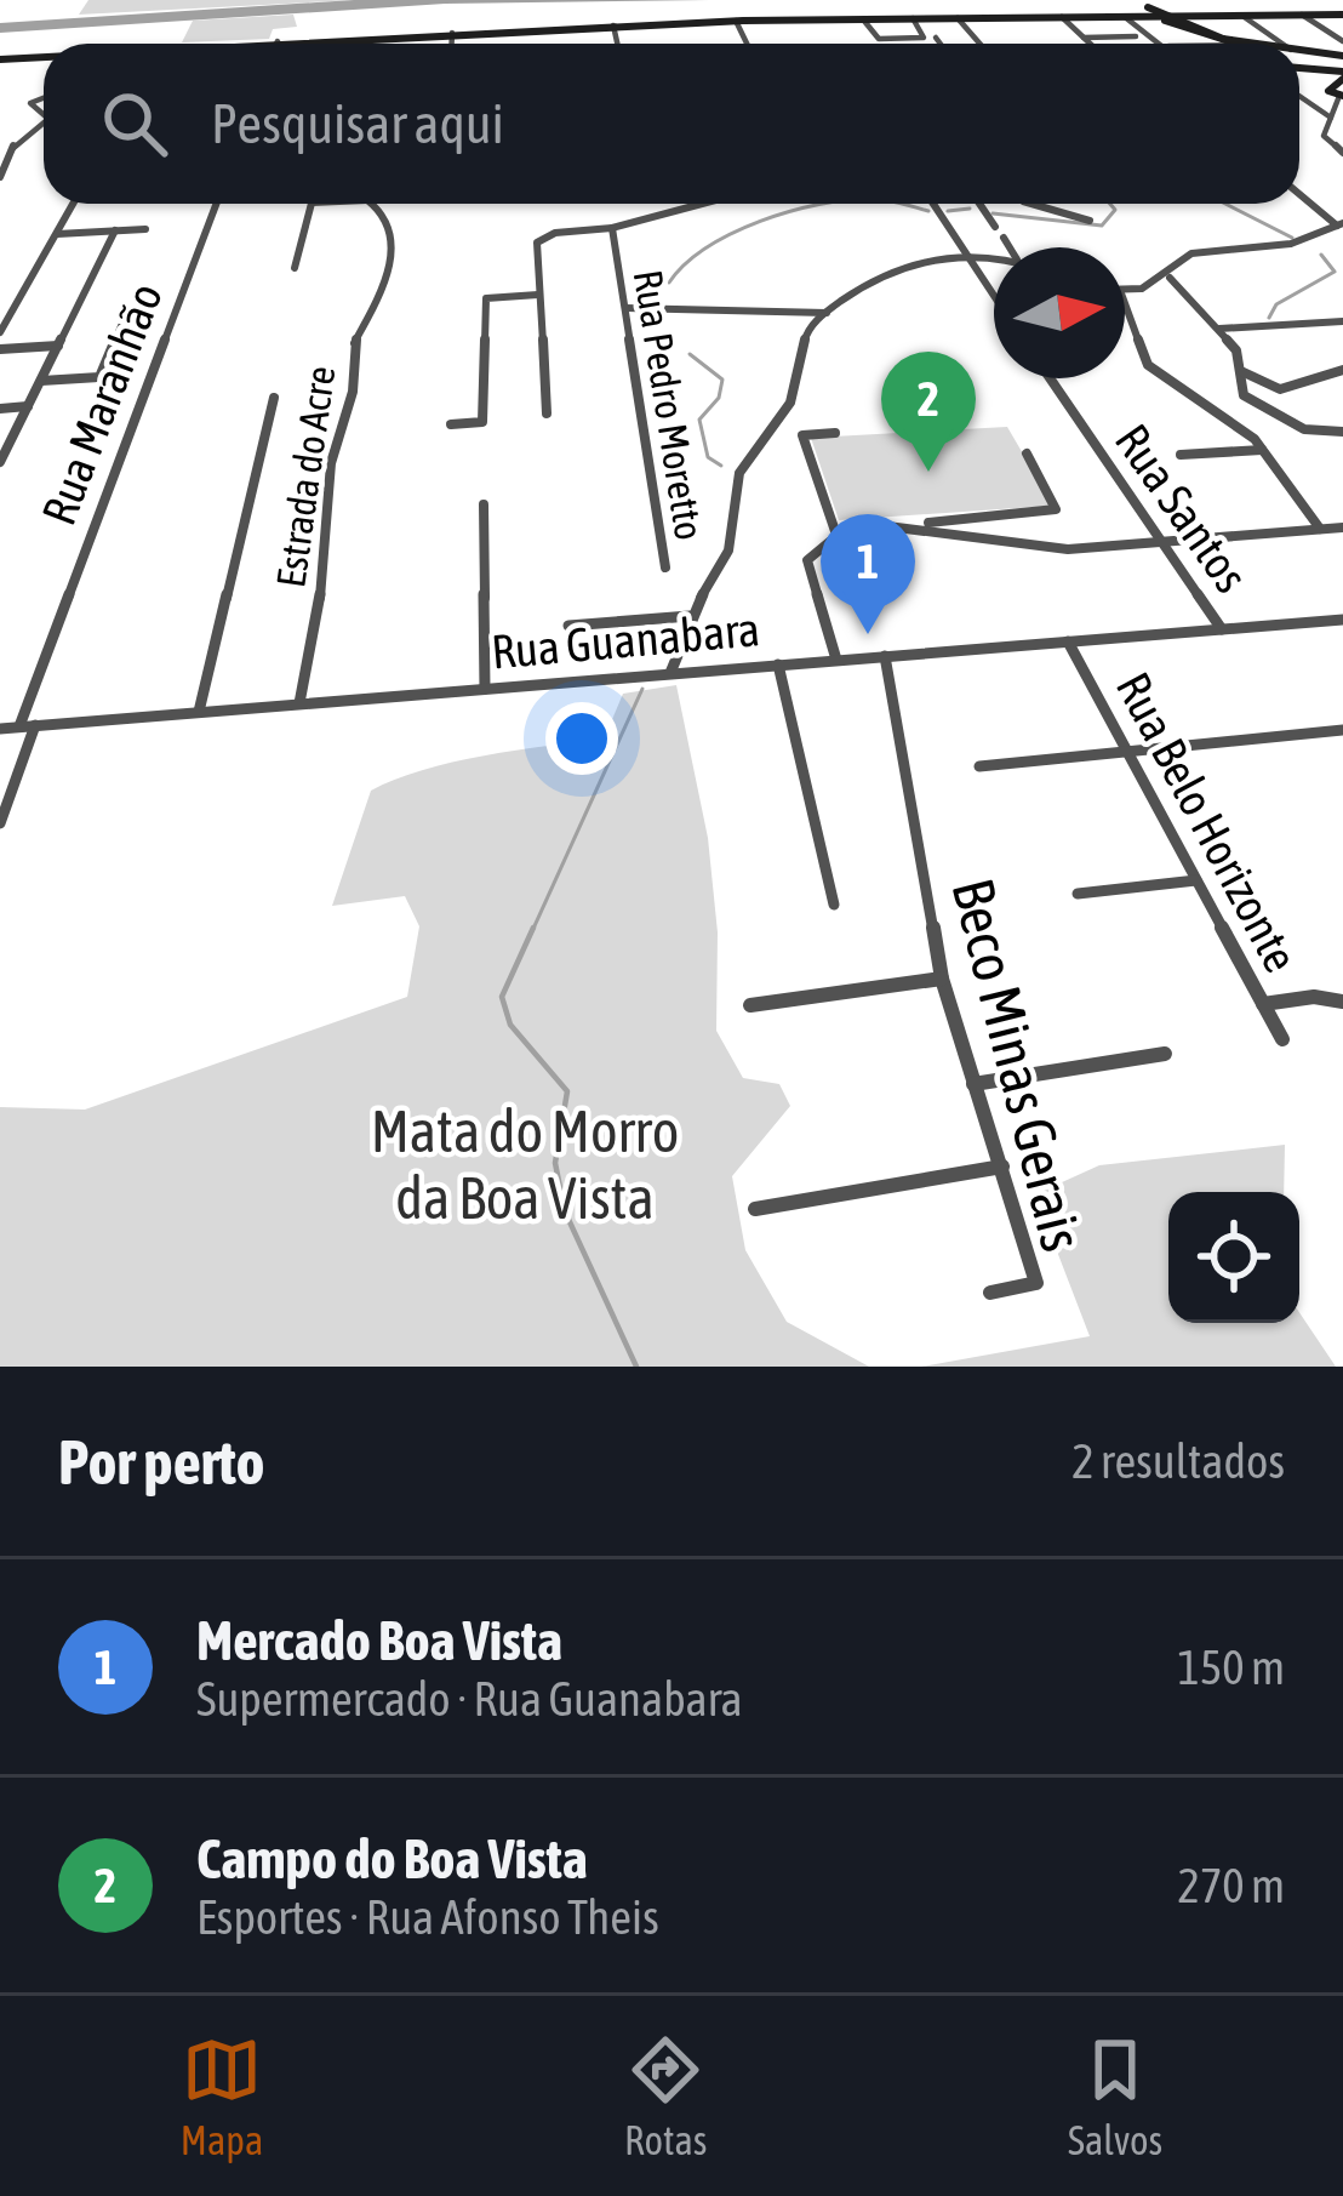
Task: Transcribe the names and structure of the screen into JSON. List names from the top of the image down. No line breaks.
{"streets":{"street":["Rua Maranhão","Rua Pedro Moretto","Estrada do Acre","Rua Santos","Rua Guanabara","Rua Belo Horizonte","Beco Minas Gerais"]},"crossings":[["Rua Maranhão","Rua Guanabara"],["Estrada do Acre","Rua Guanabara"],["Rua Santos","Rua Guanabara"],["Rua Guanabara","Rua Belo Horizonte"],["Rua Guanabara","Beco Minas Gerais"]],"parks":["Mata do Morro da Boa Vista"],"north":"right","page":{"search":"Pesquisar aqui","pins":["2","1"],"heading":["Por perto","2 resultados"],"list":[{"mark":"1","name":"Mercado Boa Vista","note":"Supermercado · Rua Guanabara","value":"150 m"},{"mark":"2","name":"Campo do Boa Vista","note":"Esportes · Rua Afonso Theis","value":"270 m"}],"nav":["Mapa","Rotas","Salvos"]}}
